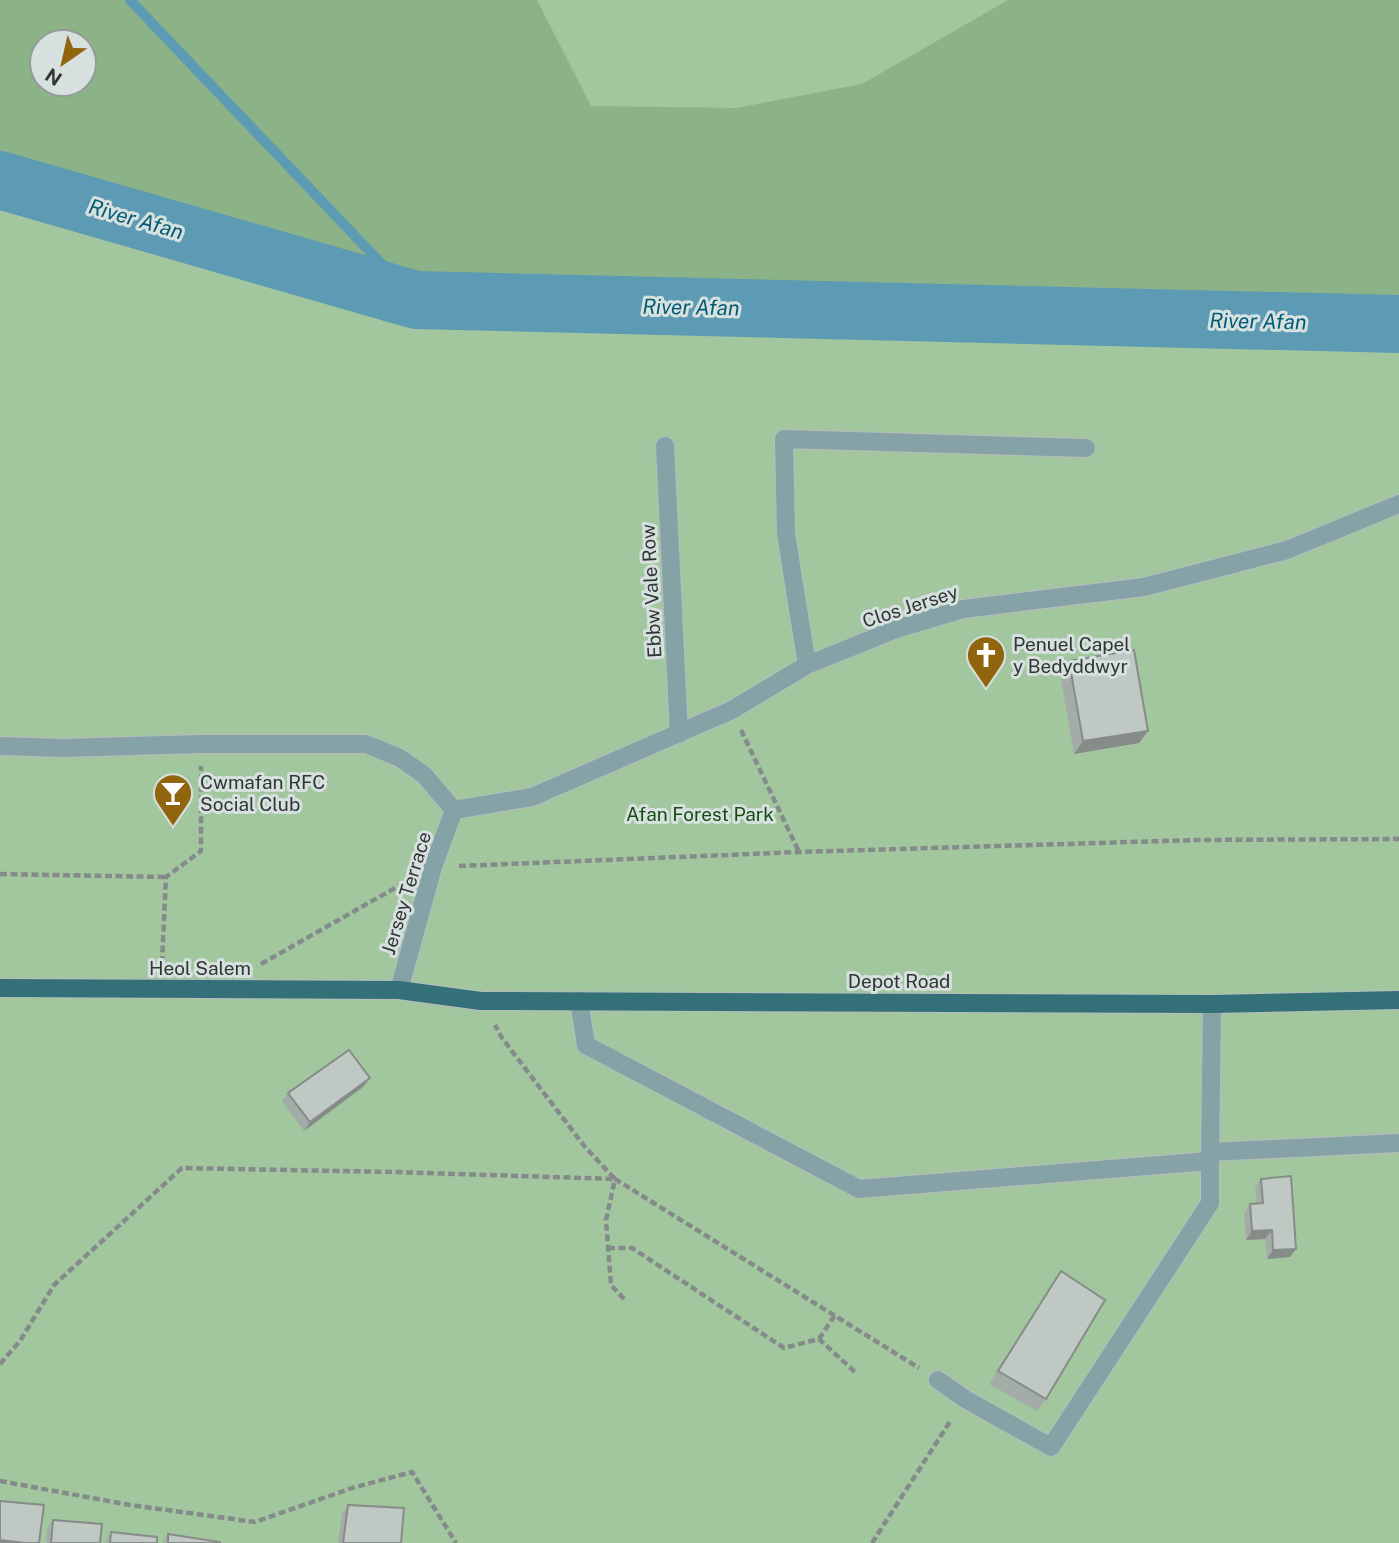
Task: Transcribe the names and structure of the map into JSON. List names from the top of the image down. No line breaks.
{"streets":{"main road":["Heol Salem","Depot Road"],"street":["Ebbw Vale Row","Clos Jersey","Jersey Terrace"]},"crossings":[["Ebbw Vale Row","Clos Jersey"],["Clos Jersey","Jersey Terrace"],["Jersey Terrace","Heol Salem"],["Jersey Terrace","Depot Road"],["Heol Salem","Depot Road"]],"water":["River Afan"],"parks":["Afan Forest Park"],"places":{"church":["Penuel Capel y Bedyddwyr"],"bar":["Cwmafan RFC Social Club"]},"north":"bottom left"}
